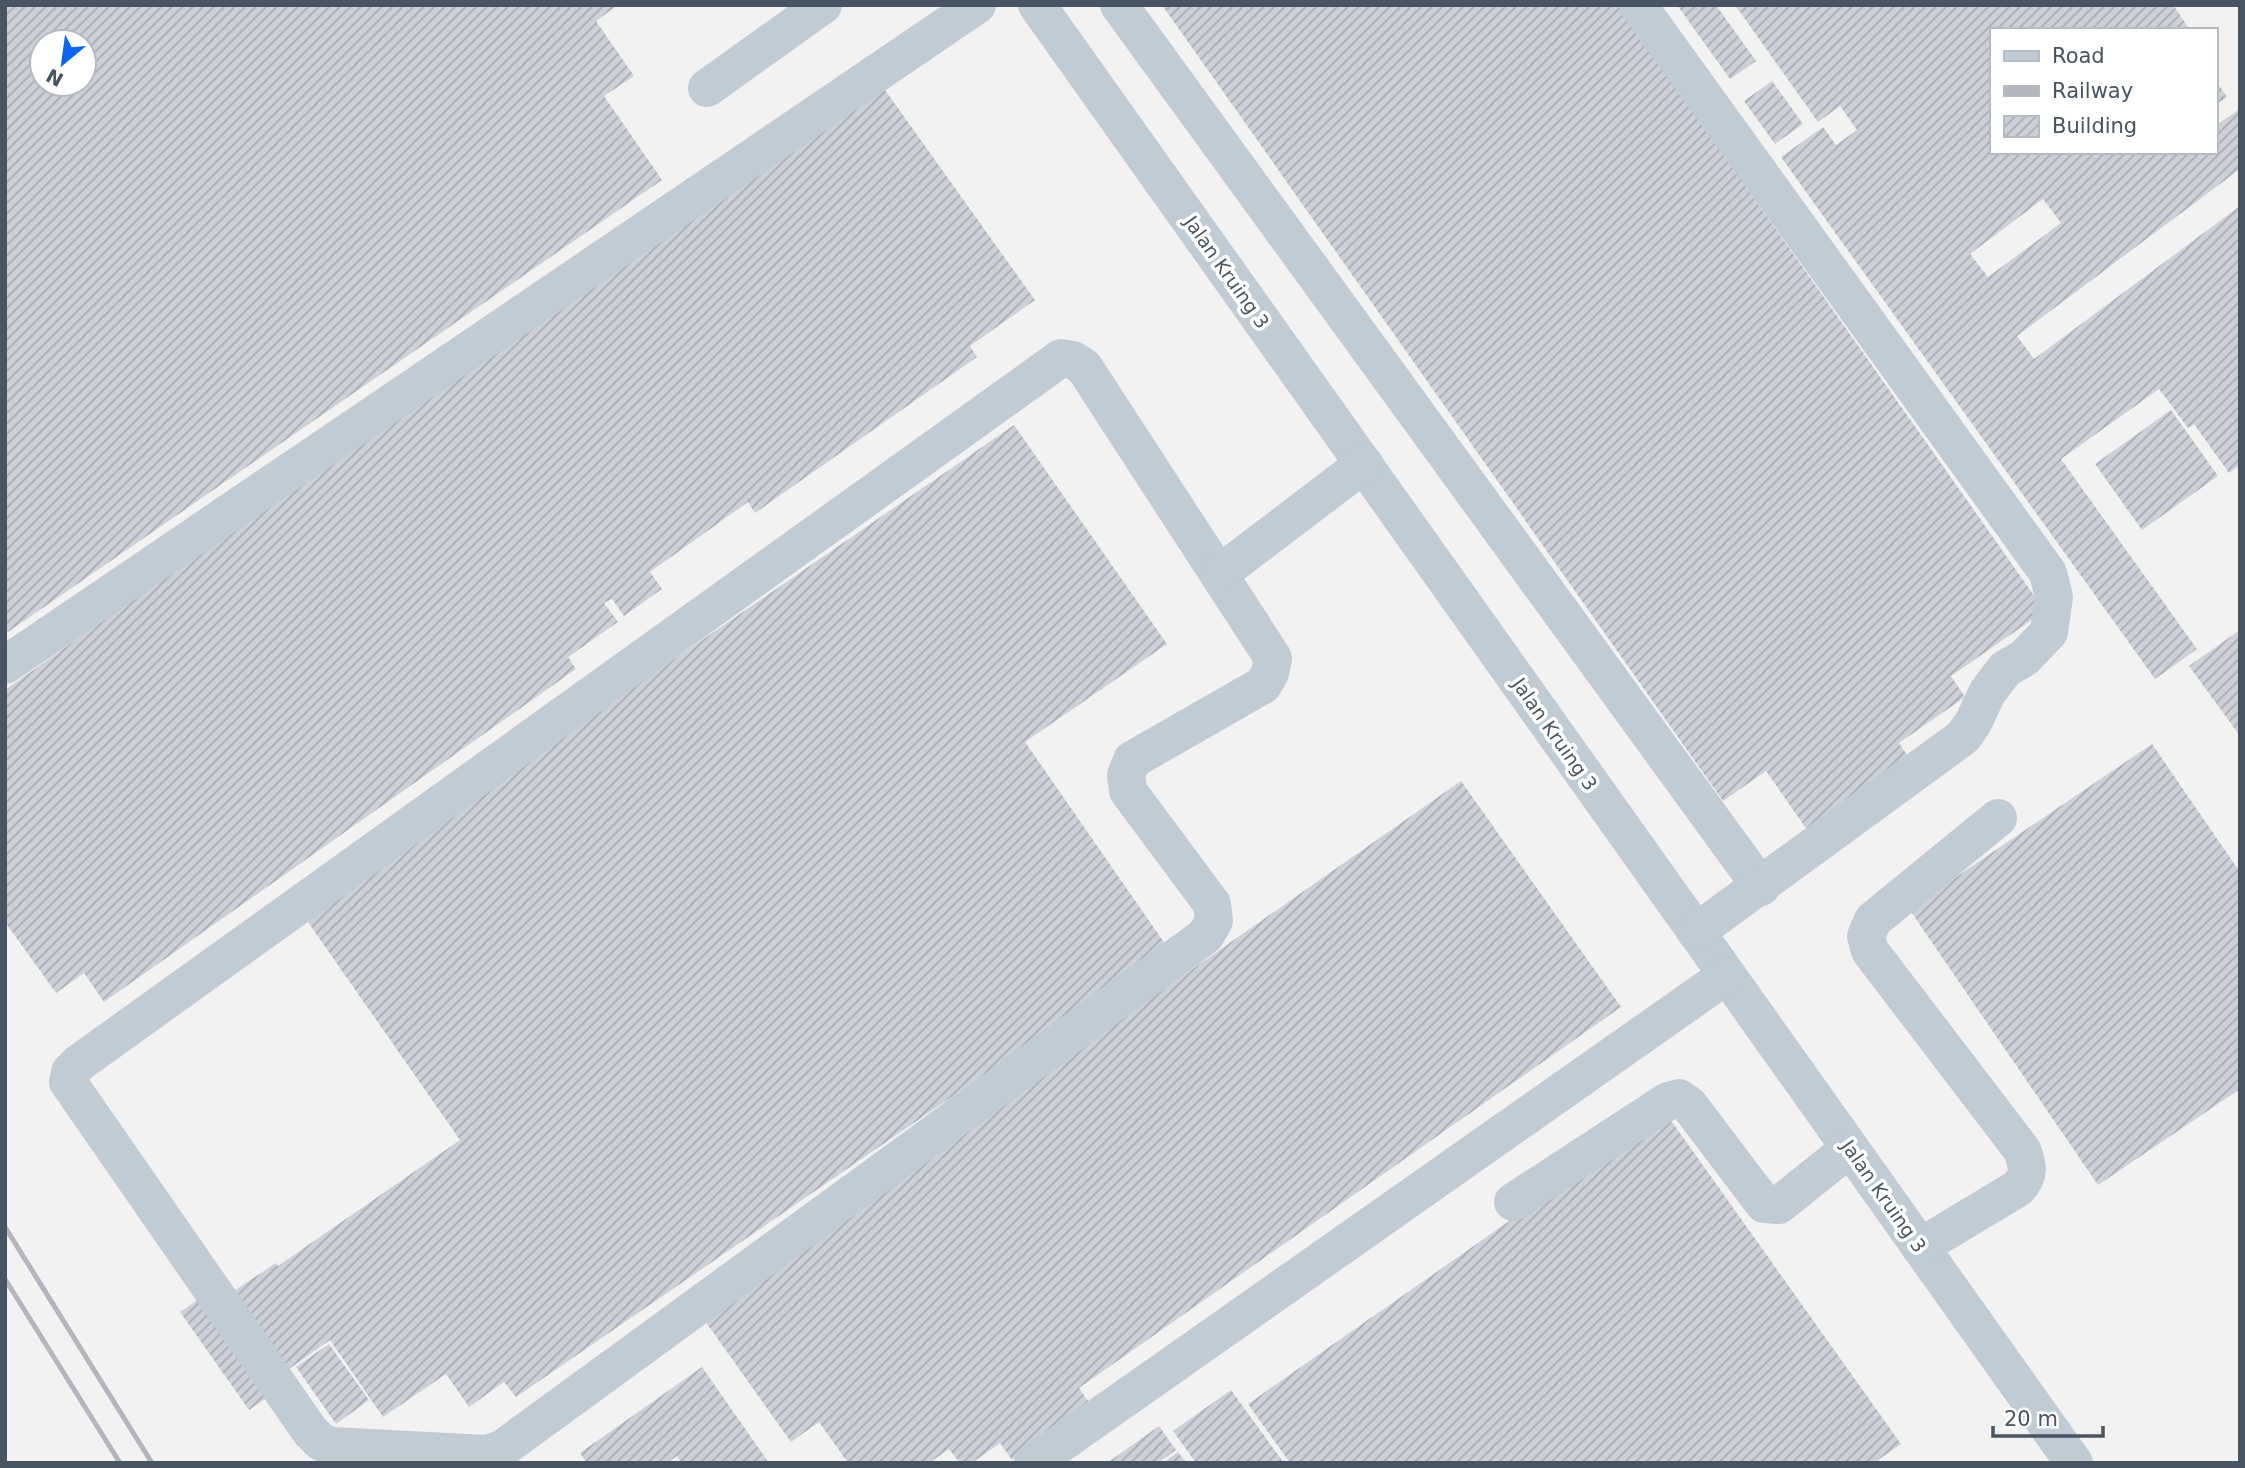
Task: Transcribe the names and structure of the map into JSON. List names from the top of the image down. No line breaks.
{"streets":{"street":["Jalan Kruing 3"]},"legend":["Road","Railway","Building"],"scale_bar":"20 m","north":"bottom left"}
